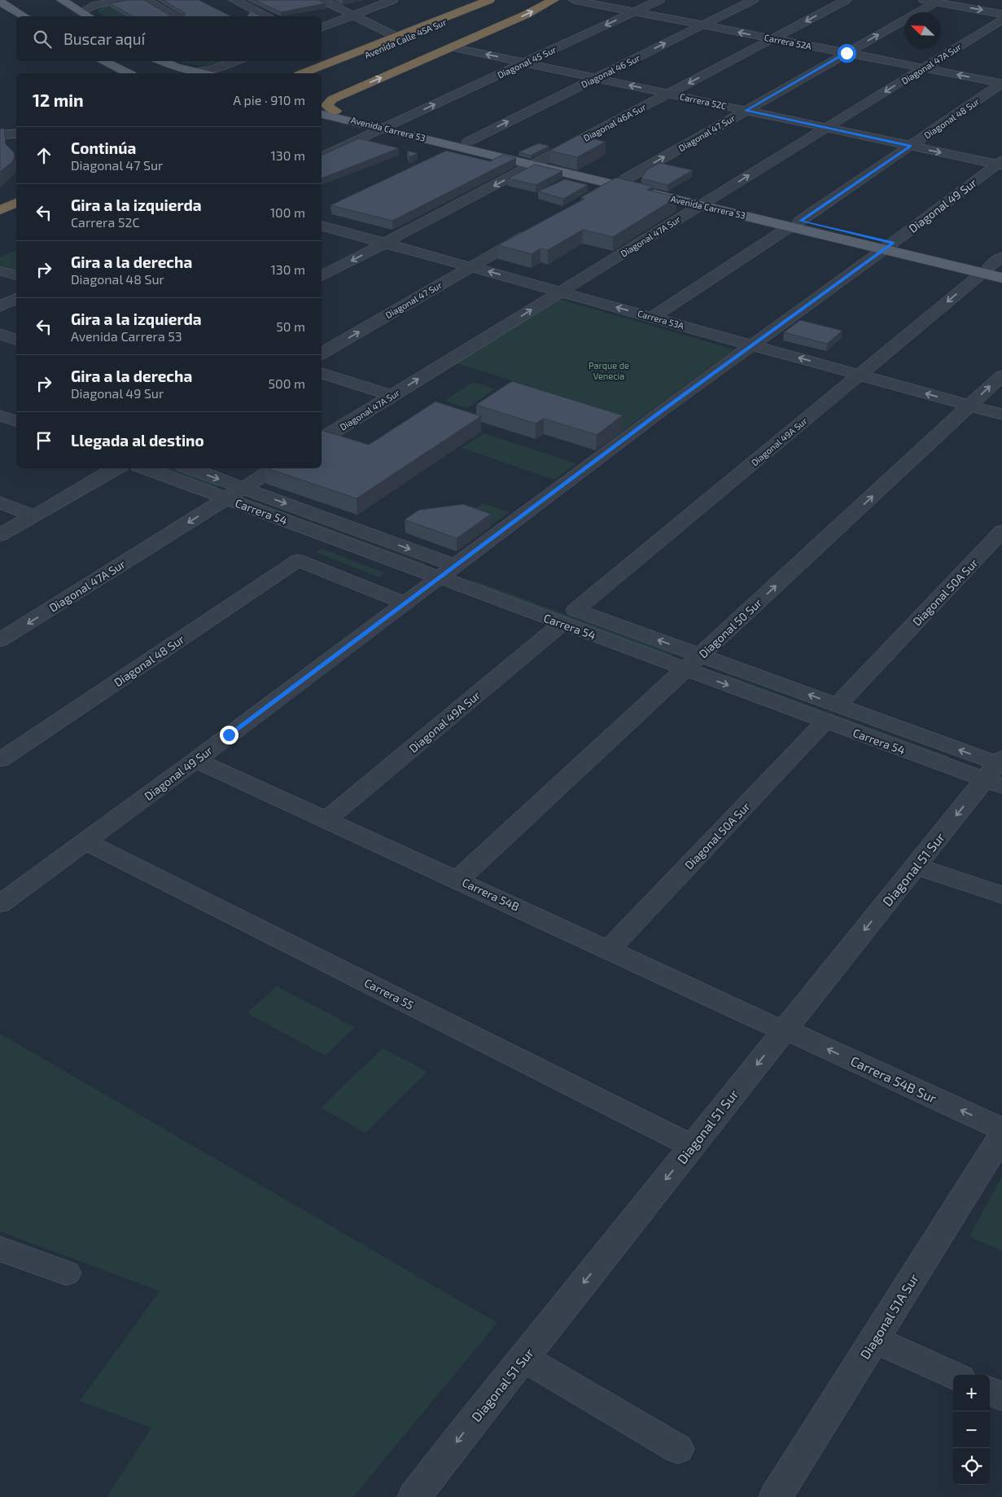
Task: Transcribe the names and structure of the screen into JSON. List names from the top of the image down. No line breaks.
{"streets":{"highway":["Avenida Calle 45A Sur"],"main road":["Avenida Carrera 53"],"street":["Carrera 52A","Diagonal 45 Sur","Diagonal 47A Sur","Diagonal 46 Sur","Carrera 52C","Diagonal 48 Sur","Diagonal 46A Sur","Diagonal 47 Sur","Diagonal 49 Sur","Carrera 53A","Diagonal 49A Sur","Carrera 54","Diagonal 50A Sur","Diagonal 50 Sur","Diagonal 51 Sur","Carrera 54B","Carrera 55","Carrera 54B Sur","Diagonal 51A Sur"]},"crossings":[["Carrera 52A","Diagonal 45 Sur"],["Carrera 52A","Diagonal 47A Sur"],["Carrera 52A","Diagonal 46 Sur"],["Carrera 52A","Diagonal 48 Sur"],["Carrera 52A","Diagonal 46A Sur"],["Carrera 52A","Diagonal 47 Sur"],["Diagonal 45 Sur","Carrera 52C"],["Diagonal 45 Sur","Avenida Carrera 53"],["Diagonal 47A Sur","Carrera 52C"],["Diagonal 47A Sur","Avenida Carrera 53"],["Diagonal 47A Sur","Carrera 53A"],["Diagonal 47A Sur","Carrera 54"],["Diagonal 46 Sur","Carrera 52C"],["Diagonal 46 Sur","Avenida Carrera 53"],["Carrera 52C","Diagonal 48 Sur"],["Carrera 52C","Diagonal 46A Sur"],["Carrera 52C","Diagonal 47 Sur"],["Carrera 52C","Diagonal 49 Sur"],["Diagonal 48 Sur","Avenida Carrera 53"],["Diagonal 48 Sur","Diagonal 49 Sur"],["Diagonal 48 Sur","Carrera 53A"],["Diagonal 46A Sur","Avenida Carrera 53"],["Diagonal 46A Sur","Carrera 53A"],["Avenida Carrera 53","Diagonal 47 Sur"],["Avenida Carrera 53","Diagonal 49 Sur"],["Avenida Carrera 53","Diagonal 49A Sur"],["Diagonal 47 Sur","Carrera 53A"],["Diagonal 49 Sur","Carrera 53A"],["Diagonal 49 Sur","Carrera 54"],["Diagonal 49 Sur","Carrera 54B"],["Diagonal 49 Sur","Carrera 55"],["Carrera 53A","Diagonal 49A Sur"],["Carrera 53A","Diagonal 50 Sur"],["Diagonal 49A Sur","Carrera 54"],["Diagonal 49A Sur","Carrera 54B"],["Carrera 54","Diagonal 50A Sur"],["Carrera 54","Diagonal 50 Sur"],["Carrera 54","Diagonal 51 Sur"],["Diagonal 50A Sur","Carrera 54B"],["Diagonal 50 Sur","Carrera 54B"],["Diagonal 51 Sur","Carrera 54B"],["Diagonal 51 Sur","Carrera 55"],["Diagonal 51 Sur","Carrera 54B Sur"],["Carrera 54B","Carrera 54B Sur"]],"one_way":["Diagonal 46 Sur","Diagonal 46A Sur","Diagonal 47 Sur","Carrera 53A","Diagonal 50 Sur","Diagonal 51 Sur","Carrera 54B Sur"],"parks":["Parque de Venecia"],"north":"top left","page":{"search":"Buscar aquí","heading":["12 min","A pie · 910 m"],"list":[["Continúa","Diagonal 47 Sur","130 m"],["Gira a la izquierda","Carrera 52C","100 m"],["Gira a la derecha","Diagonal 48 Sur","130 m"],["Gira a la izquierda","Avenida Carrera 53","50 m"],["Gira a la derecha","Diagonal 49 Sur","500 m"],"Llegada al destino"],"map_buttons":["+","−"]}}
